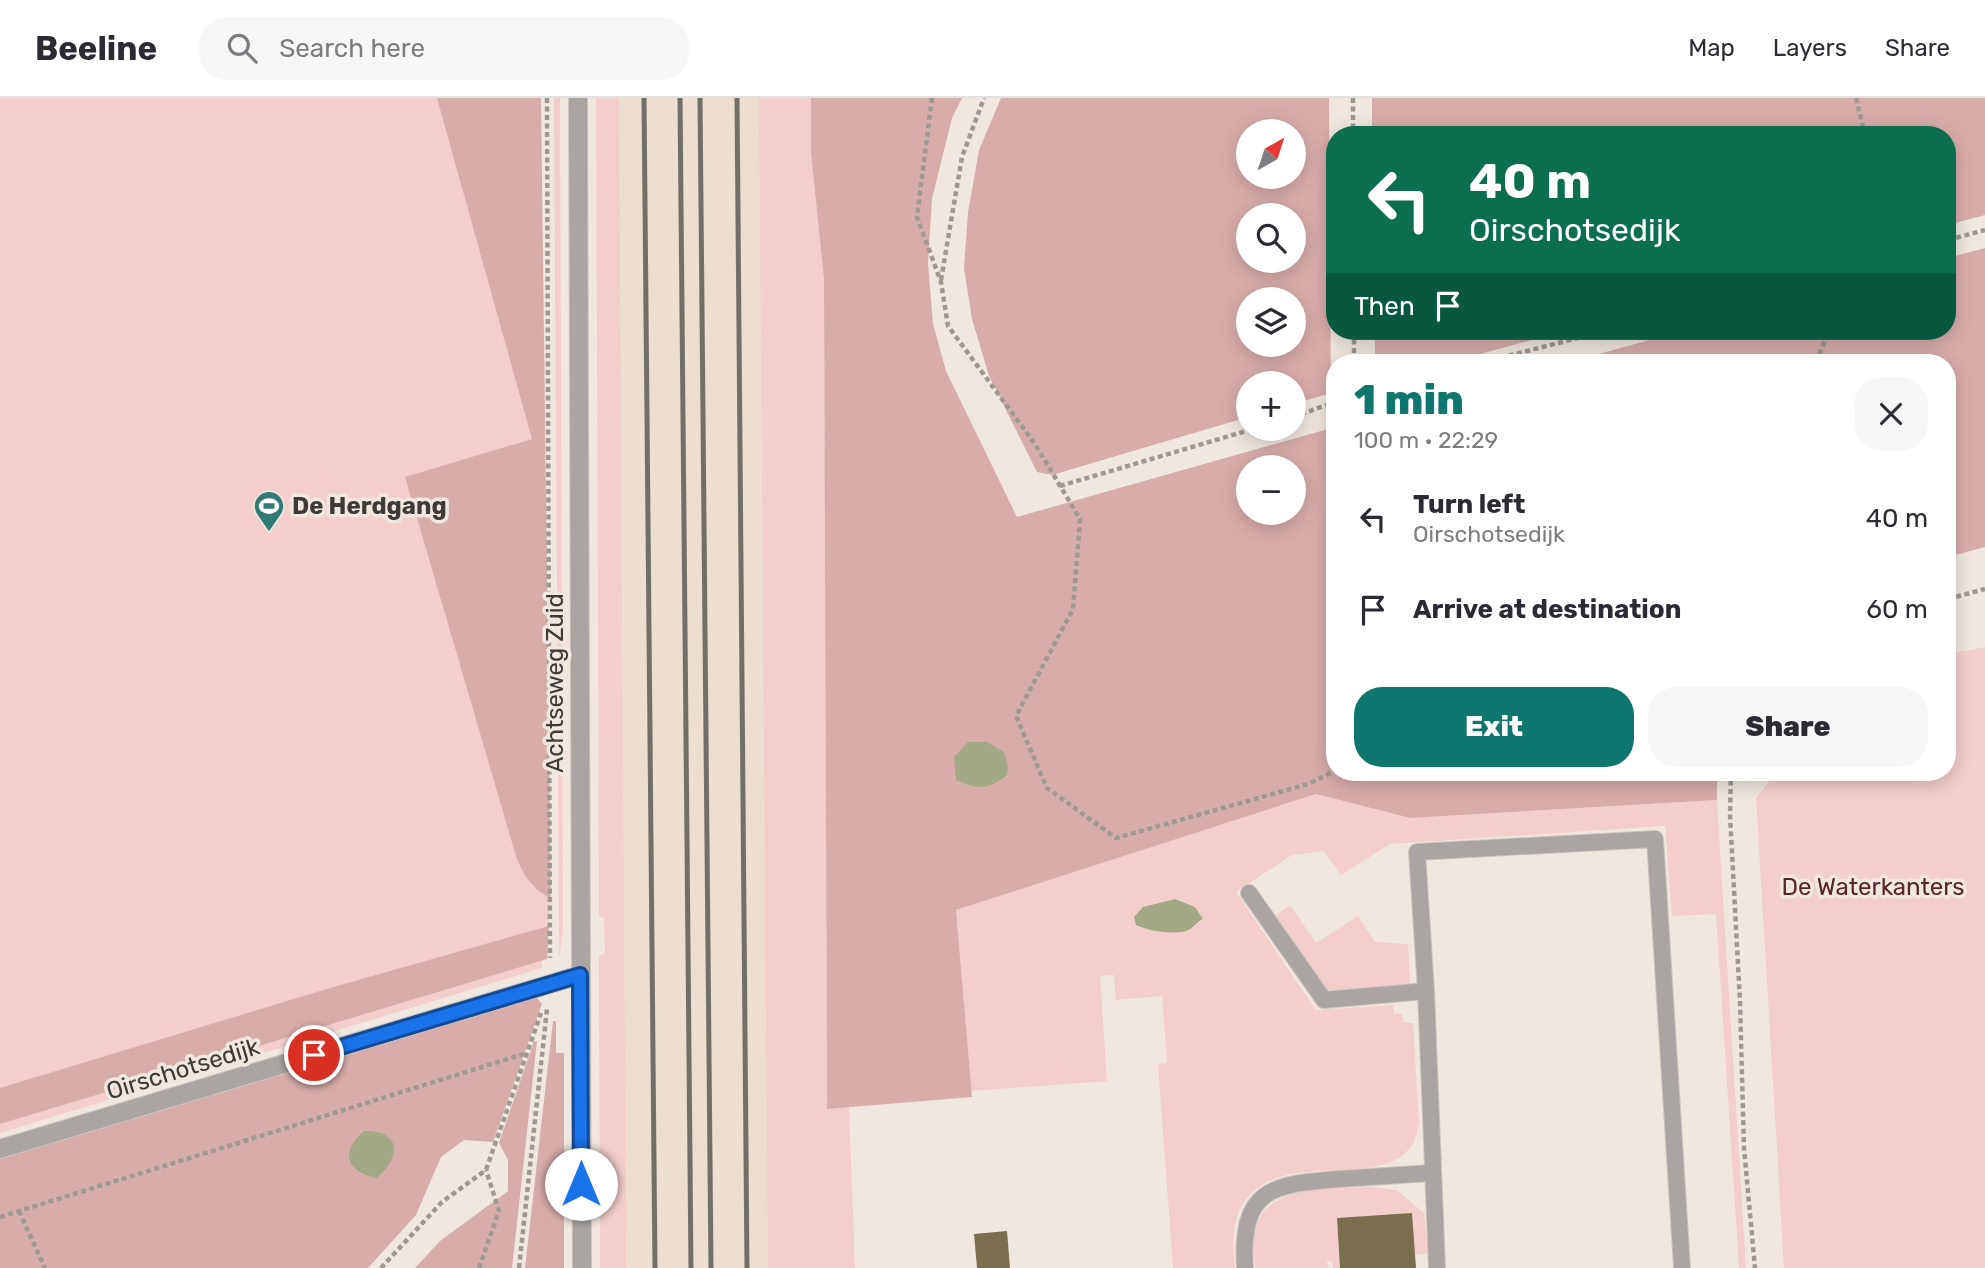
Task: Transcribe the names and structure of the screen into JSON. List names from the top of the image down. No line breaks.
{"streets":{"street":["Achtseweg Zuid","Oirschotsedijk"]},"crossings":[["Achtseweg Zuid","Oirschotsedijk"]],"parks":["De Waterkanters"],"places":{"sports":["De Herdgang"]},"north":"top right","page":{"header":"Beeline","search":"Search here","nav":["Map","Layers","Share"],"map_buttons":["+","−"],"turn":["40 m","Oirschotsedijk"],"then":"Then","heading":["1 min","100 m · 22:29"],"list":[{"name":"Turn left","note":"Oirschotsedijk","value":"40 m"},{"name":"Arrive at destination","value":"60 m"}],"buttons":["Exit","Share"]}}
